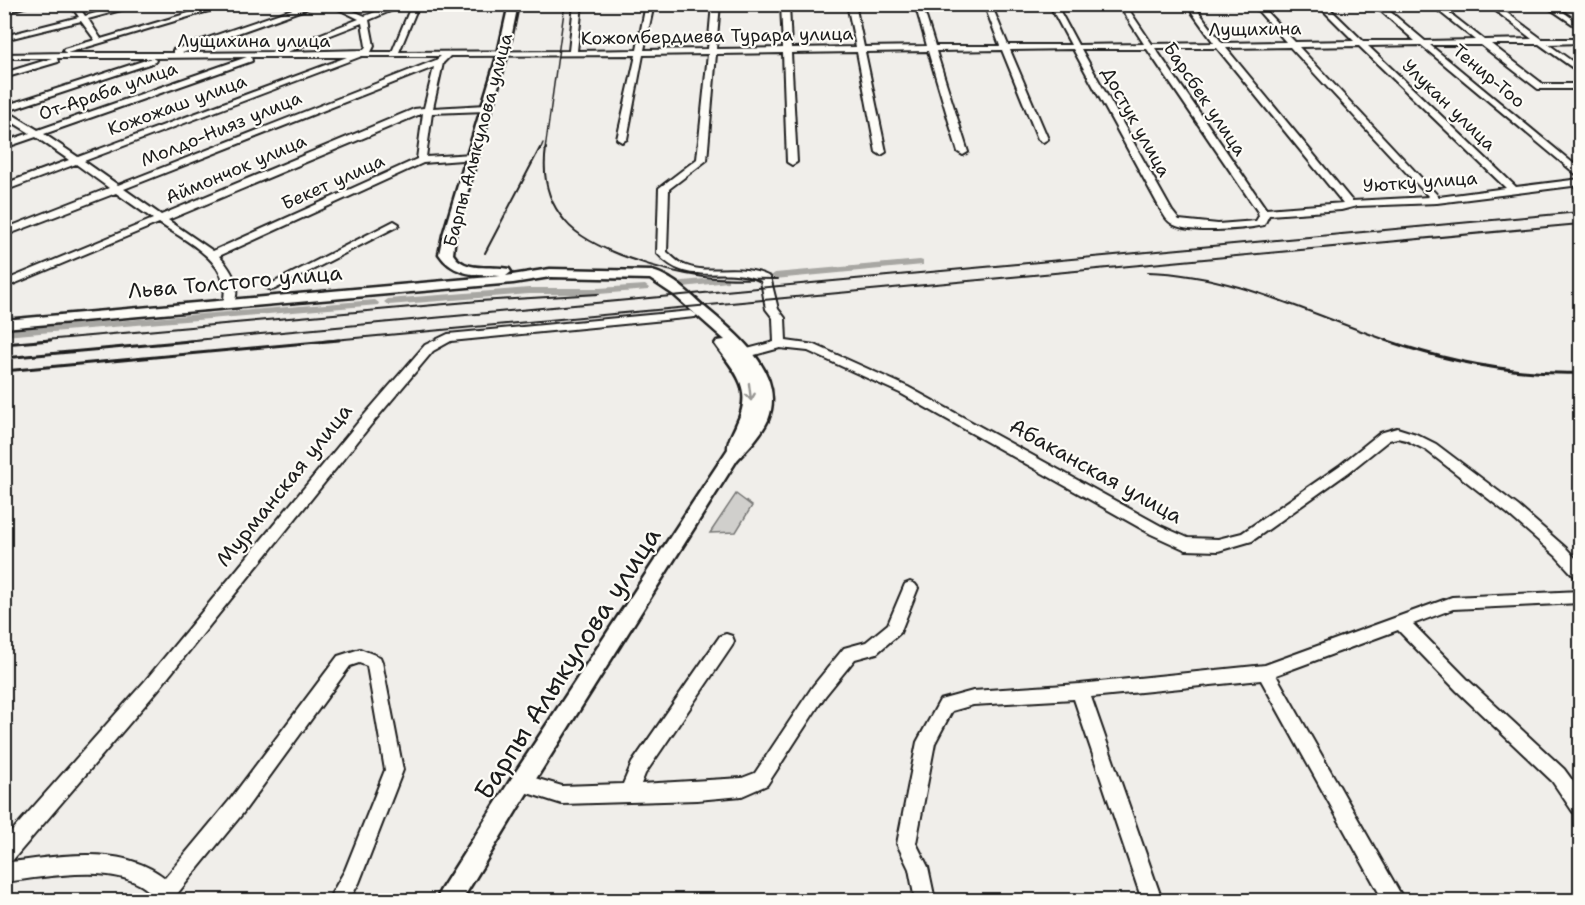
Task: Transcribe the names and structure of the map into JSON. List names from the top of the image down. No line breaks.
{"streets":{"main road":["Барпы Алыкулова улица","Льва Толстого улица"],"street":["Лущихина","Кожомбердиева Турара улица","Лущихина улица","Тенир-Тоо","От-Араба улица","Барсбек улица","Кожожаш улица","Улукан улица","Достук улица","Молдо-Нияз улица","Аймончок улица","Бекет улица","Уютку улица","Абаканская улица","Мурманская улица"]},"crossings":[["Лущихина","Кожомбердиева Турара улица"],["Лущихина","Тенир-Тоо"],["Лущихина","Барсбек улица"],["Лущихина","Улукан улица"],["Лущихина","Достук улица"],["Кожомбердиева Турара улица","Лущихина улица"],["Кожомбердиева Турара улица","Барпы Алыкулова улица"],["Лущихина улица","От-Араба улица"],["Лущихина улица","Кожожаш улица"],["Лущихина улица","Молдо-Нияз улица"],["Лущихина улица","Барпы Алыкулова улица"],["Барсбек улица","Достук улица"],["Барсбек улица","Уютку улица"],["Улукан улица","Уютку улица"],["Достук улица","Уютку улица"],["Барпы Алыкулова улица","Аймончок улица"],["Барпы Алыкулова улица","Бекет улица"],["Барпы Алыкулова улица","Льва Толстого улица"]]}
